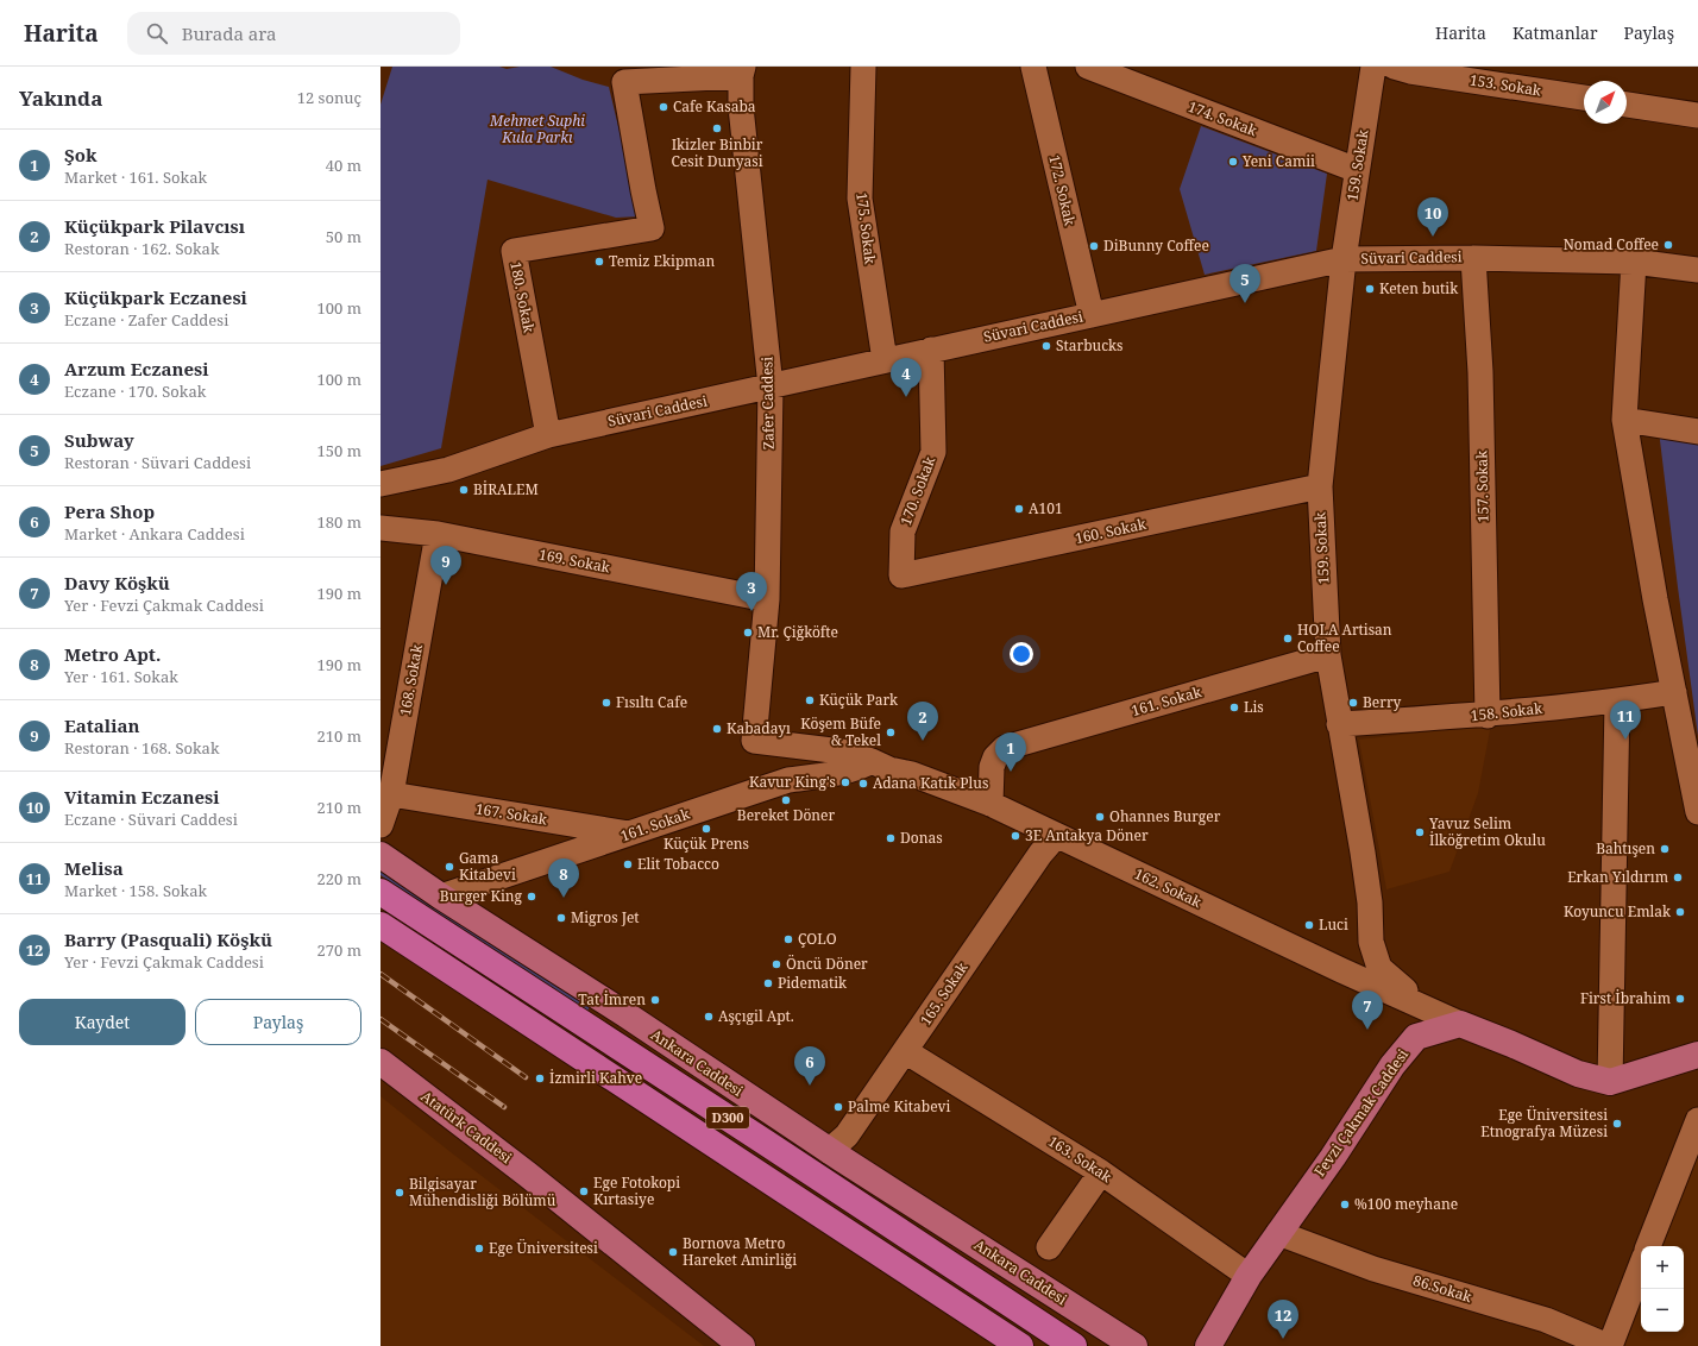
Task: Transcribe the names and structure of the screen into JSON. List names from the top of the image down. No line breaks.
{"streets":{"highway":["Ankara Caddesi","D300"],"main road":["Fevzi Çakmak Caddesi","Atatürk Caddesi"],"street":["153. Sokak","174. Sokak","159. Sokak","172. Sokak","175. Sokak","Süvari Caddesi","180. Sokak","Zafer Caddesi","157. Sokak","170. Sokak","160. Sokak","169. Sokak","168. Sokak","161. Sokak","158. Sokak","167. Sokak","162. Sokak","165. Sokak","163. Sokak","86.Sokak"]},"crossings":[["174. Sokak","159. Sokak"],["159. Sokak","Süvari Caddesi"],["159. Sokak","160. Sokak"],["159. Sokak","161. Sokak"],["159. Sokak","158. Sokak"],["159. Sokak","162. Sokak"],["172. Sokak","Süvari Caddesi"],["175. Sokak","Süvari Caddesi"],["Süvari Caddesi","180. Sokak"],["Süvari Caddesi","Zafer Caddesi"],["Süvari Caddesi","157. Sokak"],["Süvari Caddesi","170. Sokak"],["180. Sokak","Zafer Caddesi"],["Zafer Caddesi","169. Sokak"],["Zafer Caddesi","162. Sokak"],["157. Sokak","158. Sokak"],["170. Sokak","160. Sokak"],["169. Sokak","168. Sokak"],["168. Sokak","167. Sokak"],["161. Sokak","167. Sokak"],["161. Sokak","162. Sokak"],["161. Sokak","Ankara Caddesi"],["162. Sokak","165. Sokak"],["162. Sokak","Fevzi Çakmak Caddesi"],["165. Sokak","Ankara Caddesi"],["165. Sokak","163. Sokak"],["Fevzi Çakmak Caddesi","163. Sokak"],["Fevzi Çakmak Caddesi","86.Sokak"]],"parks":["Mehmet Suphi Kula Parkı"],"places":["Cafe Kasaba","Ikizler Binbir Cesit Dunyasi","Yeni Camii","Nomad Coffee","DiBunny Coffee","Temiz Ekipman","Keten butik","Starbucks","BİRALEM","A101","Mr. Çiğköfte","HOLA Artisan Coffee","Küçük Park","Fısıltı Cafe","Berry","Lis","Kabadayı","Köşem Büfe & Tekel","Kavur King's","Adana Katık Plus","Bereket Döner","Ohannes Burger","Küçük Prens","Yavuz Selim İlköğretim Okulu","3E Antakya Döner","Donas","Bahtışen","Elit Tobacco","Gama Kitabevi","Erkan Yıldırım","Burger King","Koyuncu Emlak","Migros Jet","Luci","ÇOLO","Öncü Döner","Pidematik","First İbrahim","Tat İmren","Aşçıgil Apt.","İzmirli Kahve","Palme Kitabevi","Ege Üniversitesi Etnografya Müzesi","Ege Fotokopi Kırtasiye","Bilgisayar Mühendisliği Bölümü","%100 meyhane","Ege Üniversitesi","Bornova Metro Hareket Amirliği"],"north":"top right","page":{"header":"Harita","search":"Burada ara","nav":["Harita","Katmanlar","Paylaş"],"heading":["Yakında","12 sonuç"],"list":[{"mark":"1","name":"Şok","note":"Market · 161. Sokak","value":"40 m"},{"mark":"2","name":"Küçükpark Pilavcısı","note":"Restoran · 162. Sokak","value":"50 m"},{"mark":"3","name":"Küçükpark Eczanesi","note":"Eczane · Zafer Caddesi","value":"100 m"},{"mark":"4","name":"Arzum Eczanesi","note":"Eczane · 170. Sokak","value":"100 m"},{"mark":"5","name":"Subway","note":"Restoran · Süvari Caddesi","value":"150 m"},{"mark":"6","name":"Pera Shop","note":"Market · Ankara Caddesi","value":"180 m"},{"mark":"7","name":"Davy Köşkü","note":"Yer · Fevzi Çakmak Caddesi","value":"190 m"},{"mark":"8","name":"Metro Apt.","note":"Yer · 161. Sokak","value":"190 m"},{"mark":"9","name":"Eatalian","note":"Restoran · 168. Sokak","value":"210 m"},{"mark":"10","name":"Vitamin Eczanesi","note":"Eczane · Süvari Caddesi","value":"210 m"},{"mark":"11","name":"Melisa","note":"Market · 158. Sokak","value":"220 m"},{"mark":"12","name":"Barry (Pasquali) Köşkü","note":"Yer · Fevzi Çakmak Caddesi","value":"270 m"}],"pins":["10","5","4","9","3","11","2","1","8","7","6","12"],"buttons":["Kaydet","Paylaş"],"map_buttons":["+","−"]}}
